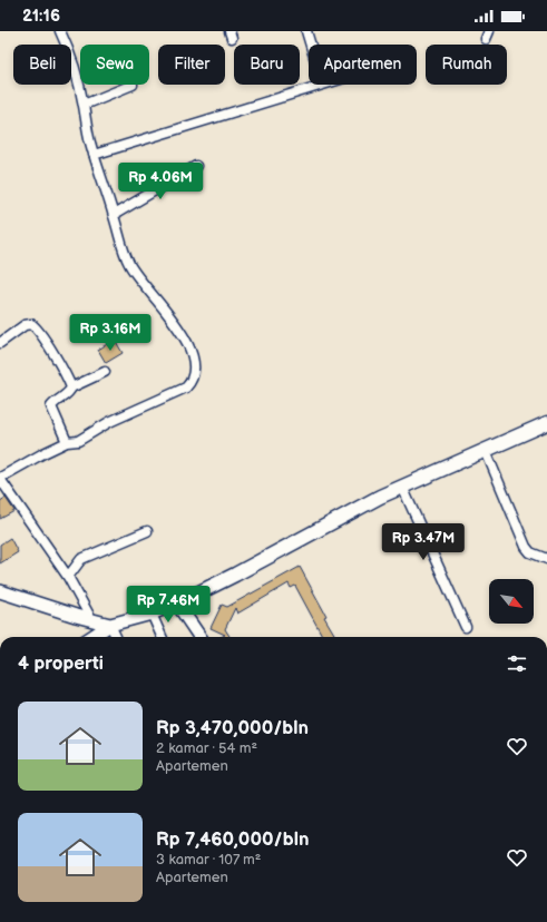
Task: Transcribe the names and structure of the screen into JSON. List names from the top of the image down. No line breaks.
{"north":"bottom right","page":{"status":"21:16","chip":["Beli","Sewa","Filter","Baru","Apartemen","Rumah"],"price":["Rp 4.06M","Rp 3.16M","Rp 3.47M","Rp 7.46M"],"heading":"4 properti","list":[{"name":"Rp 3,470,000/bln","note":"2 kamar · 54 m² · Apartemen"},{"name":"Rp 7,460,000/bln","note":"3 kamar · 107 m² · Apartemen"}]}}
